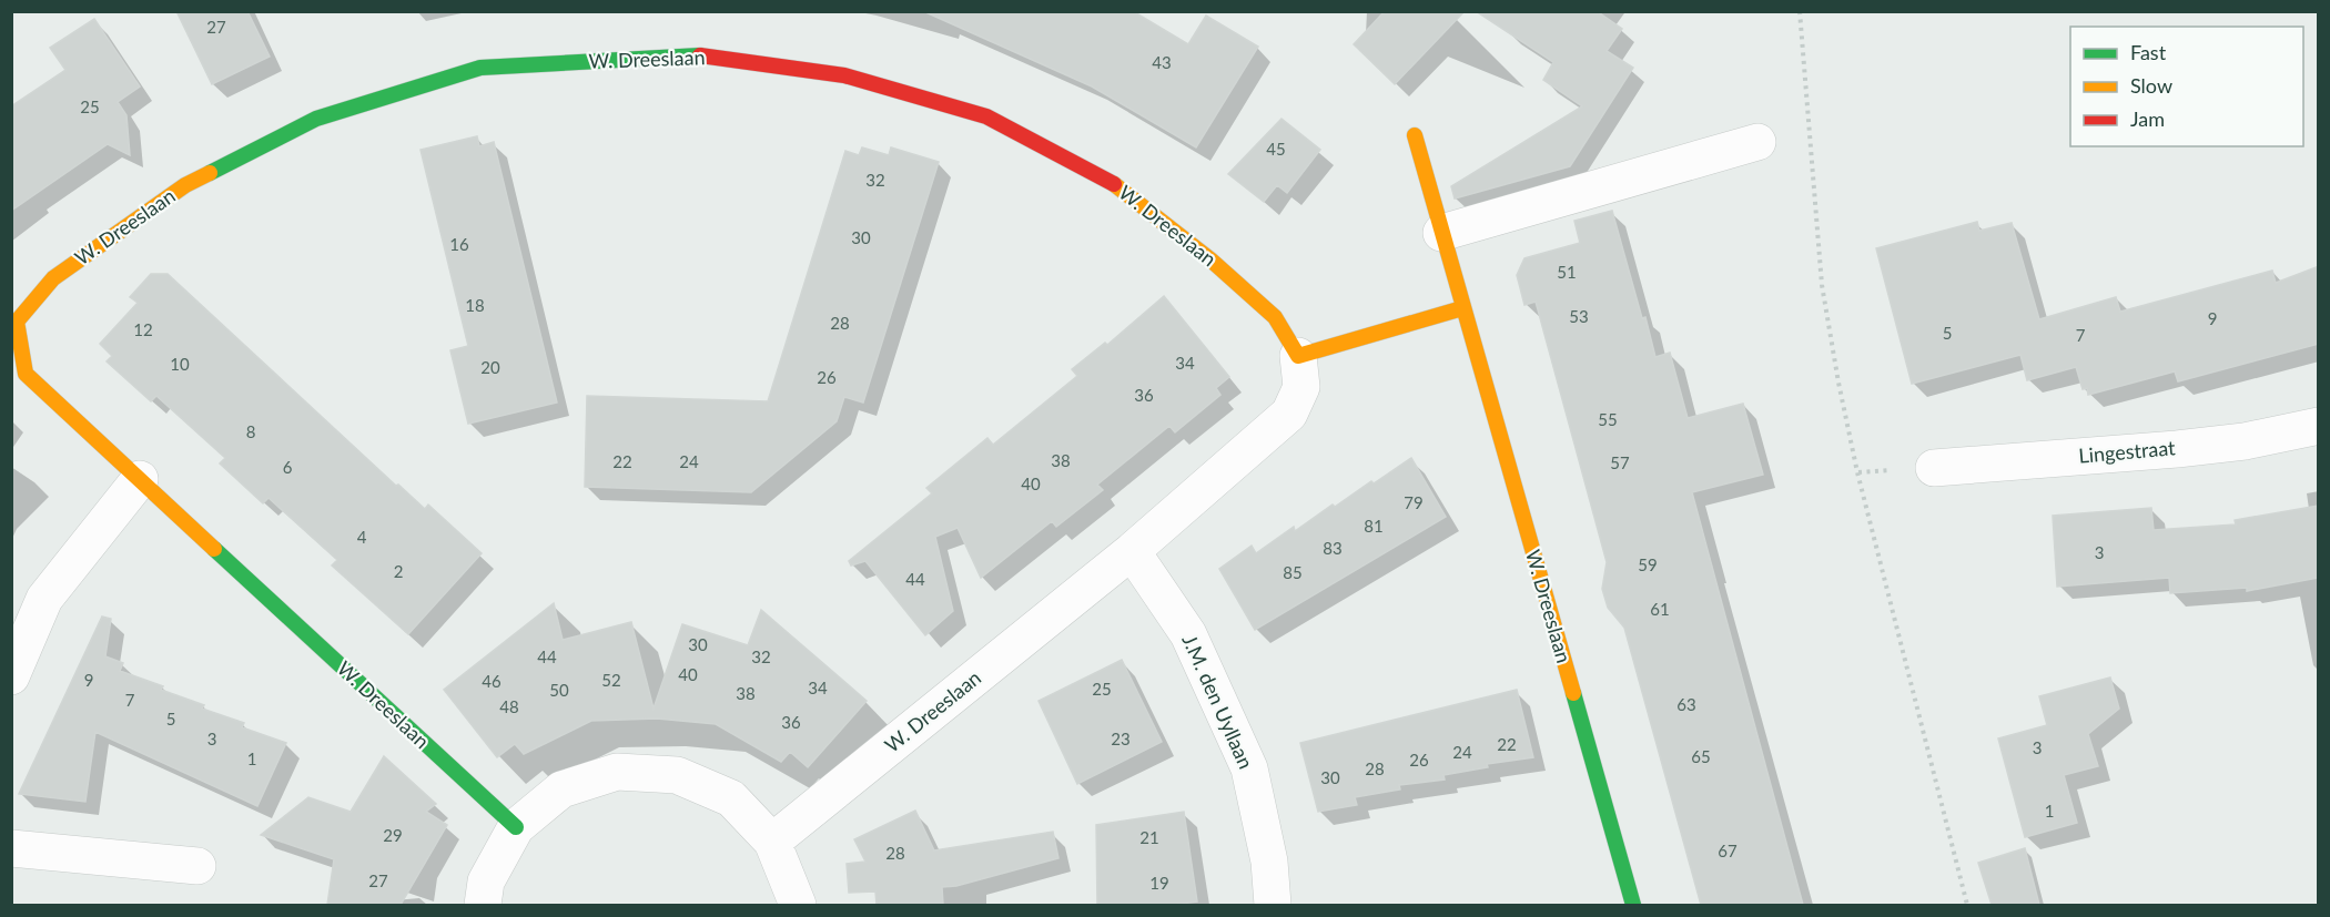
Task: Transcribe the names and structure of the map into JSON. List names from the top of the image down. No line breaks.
{"streets":{"street":["W. Dreeslaan","Lingestraat","J.M. den Uyllaan"]},"crossings":[["W. Dreeslaan","J.M. den Uyllaan"]],"house_numbers":["27","43","25","45","32","30","16","51","18","53","9","28","12","5","7","34","10","20","26","36","55","8","38","22","24","57","6","40","79","81","4","83","3","59","2","85","44","61","30","44","32","40","9","52","46","34","25","50","38","7","63","48","5","36","3","23","22","3","24","65","1","26","28","30","1","29","21","67","28","27","19"],"legend":["Fast","Slow","Jam"]}
